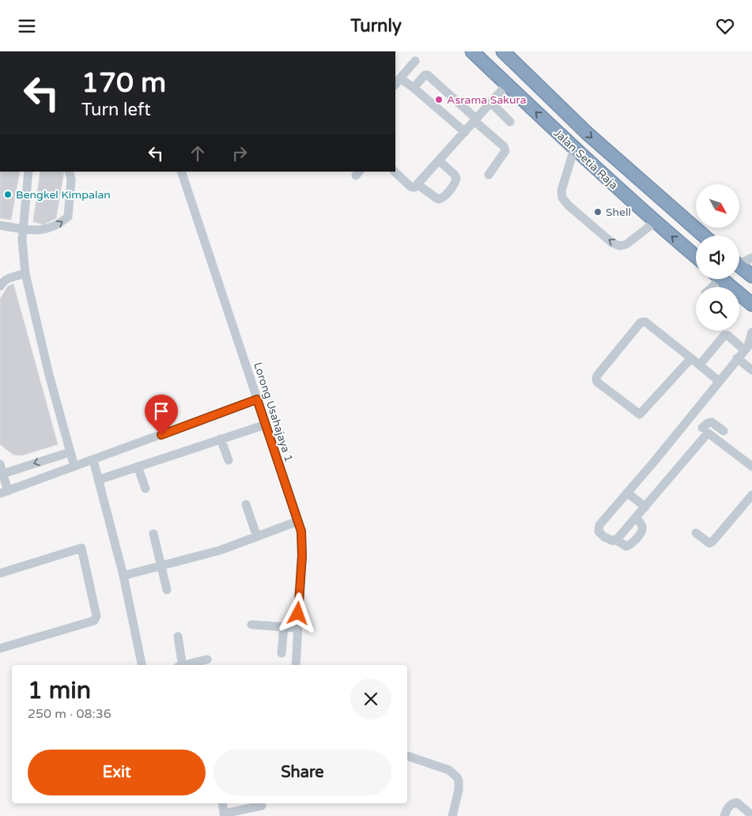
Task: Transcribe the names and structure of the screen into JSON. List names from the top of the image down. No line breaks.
{"streets":{"highway":["Jalan Setia Raja"],"street":["Lorong Usahajaya 1"]},"places":["Asrama Sakura","Bengkel Kimpalan","Shell"],"north":"bottom right","page":{"header":"Turnly","turn":["170 m","Turn left"],"heading":["1 min","250 m · 08:36"],"buttons":["Exit","Share"]}}
